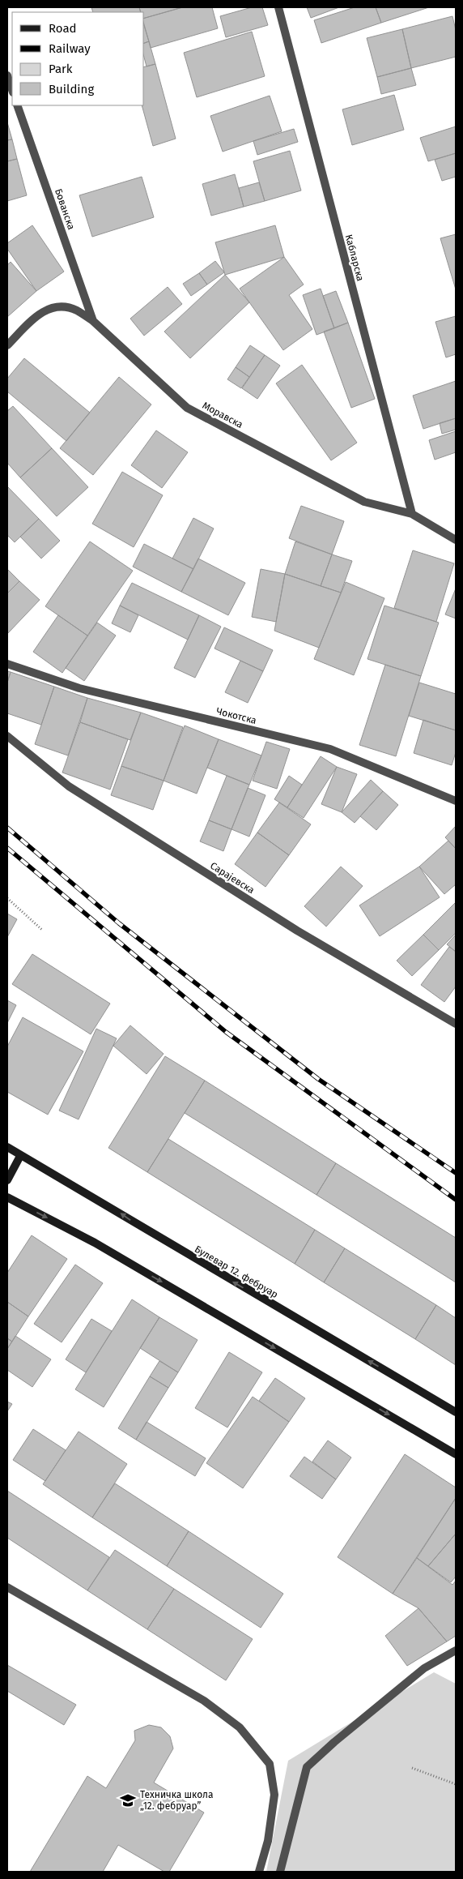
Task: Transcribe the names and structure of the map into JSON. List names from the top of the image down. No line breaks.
{"streets":{"main road":["Булевар 12. фебруар"],"street":["Бованска","Кабларска","Моравска","Чокотска","Сарајевска"]},"crossings":[["Бованска","Моравска"],["Кабларска","Моравска"]],"places":{"school or university":["Техничка школа „12. фебруар”"]},"legend":["Road","Railway","Park","Building"]}
